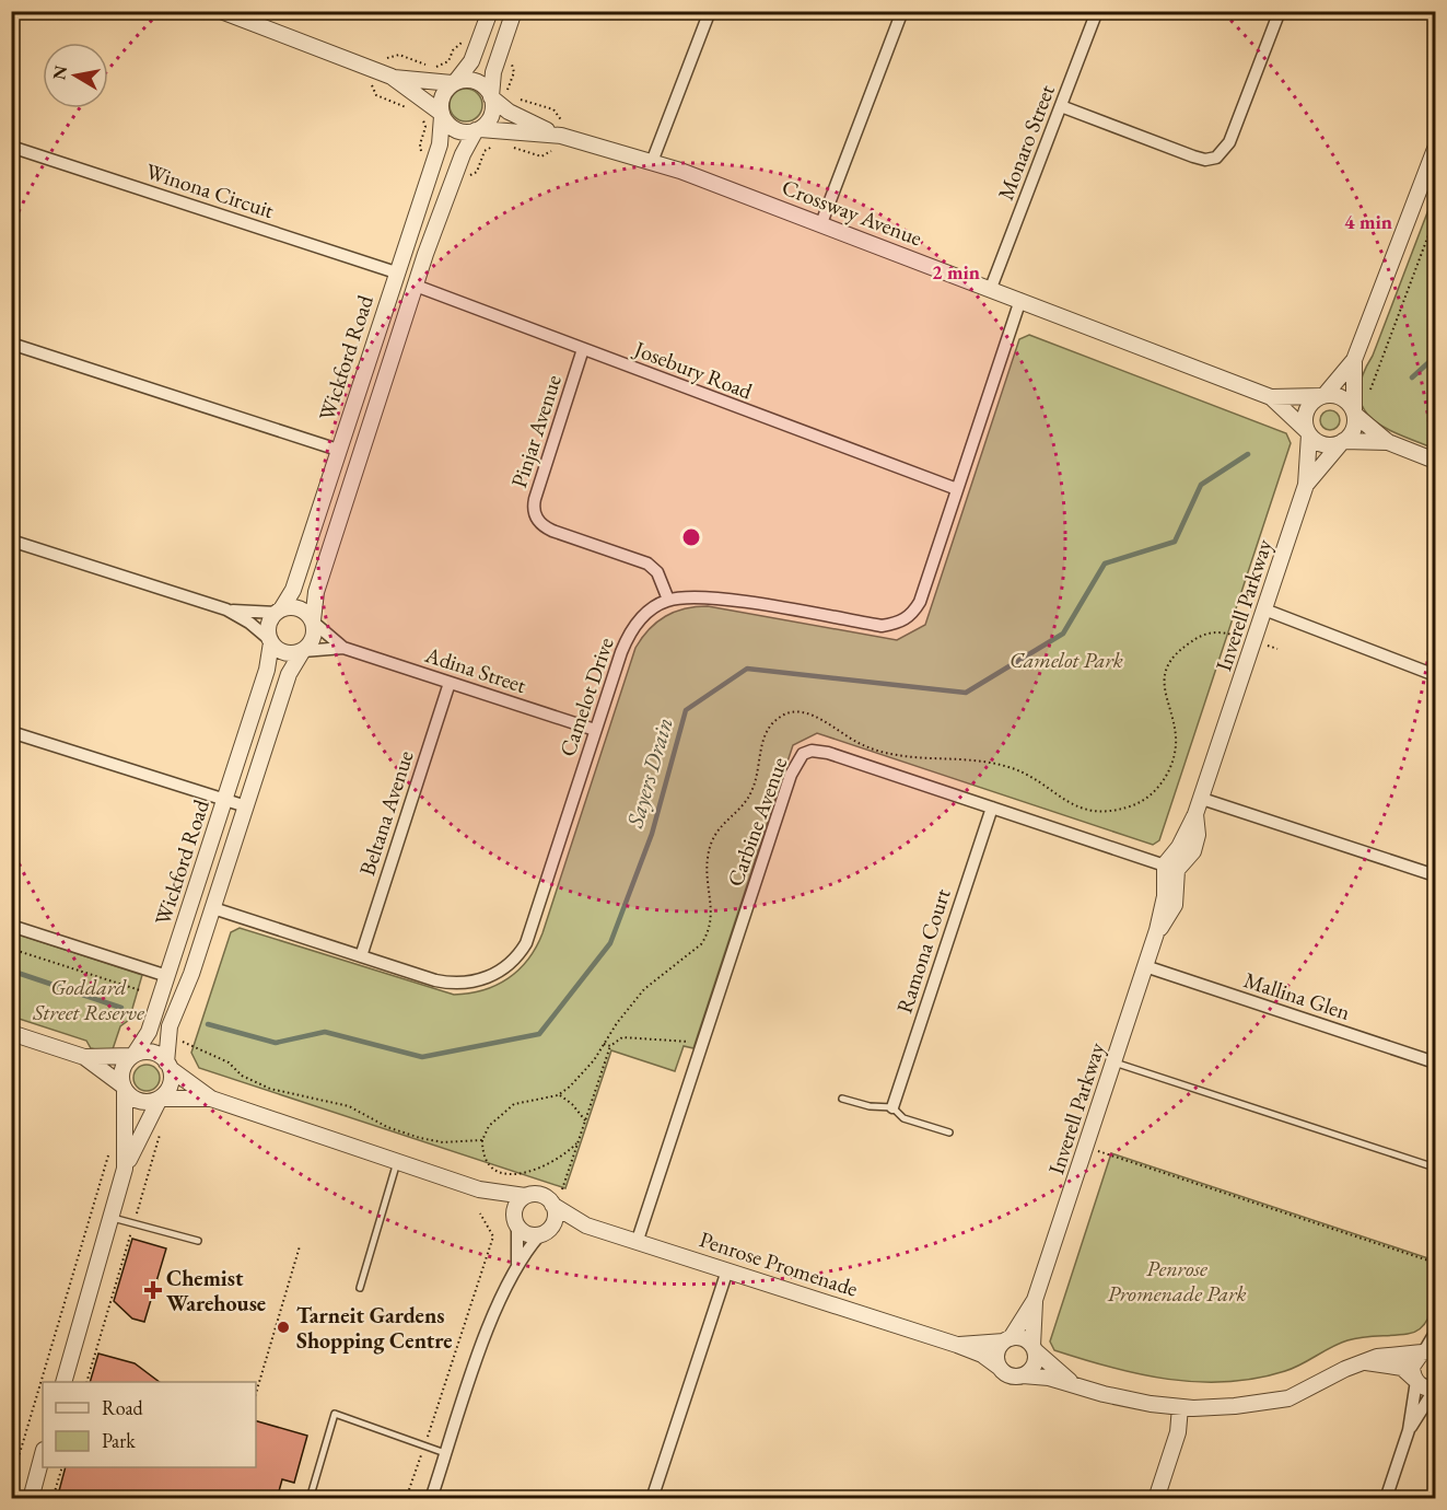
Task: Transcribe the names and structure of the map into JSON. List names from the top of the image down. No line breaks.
{"streets":{"street":["Monaro Street","Winona Circuit","Crossway Avenue","Wickford Road","Josebury Road","Pinjar Avenue","Inverell Parkway","Adina Street","Camelot Drive","Beltana Avenue","Carbine Avenue","Ramona Court","Mallina Glen","Penrose Promenade"]},"crossings":[["Monaro Street","Crossway Avenue"],["Winona Circuit","Wickford Road"],["Crossway Avenue","Wickford Road"],["Crossway Avenue","Inverell Parkway"],["Wickford Road","Josebury Road"],["Wickford Road","Adina Street"],["Wickford Road","Camelot Drive"],["Josebury Road","Pinjar Avenue"],["Pinjar Avenue","Camelot Drive"],["Inverell Parkway","Carbine Avenue"],["Inverell Parkway","Mallina Glen"],["Inverell Parkway","Penrose Promenade"],["Adina Street","Camelot Drive"],["Adina Street","Beltana Avenue"],["Camelot Drive","Beltana Avenue"],["Carbine Avenue","Ramona Court"],["Carbine Avenue","Penrose Promenade"]],"water":["Sayers Drain"],"parks":["Camelot Park","Goddard Street Reserve","Penrose Promenade Park"],"places":{"health":["Chemist Warehouse"],"other":["Tarneit Gardens Shopping Centre"]},"legend":["Road","Park"],"north":"left","rings":["4 min","2 min"]}
